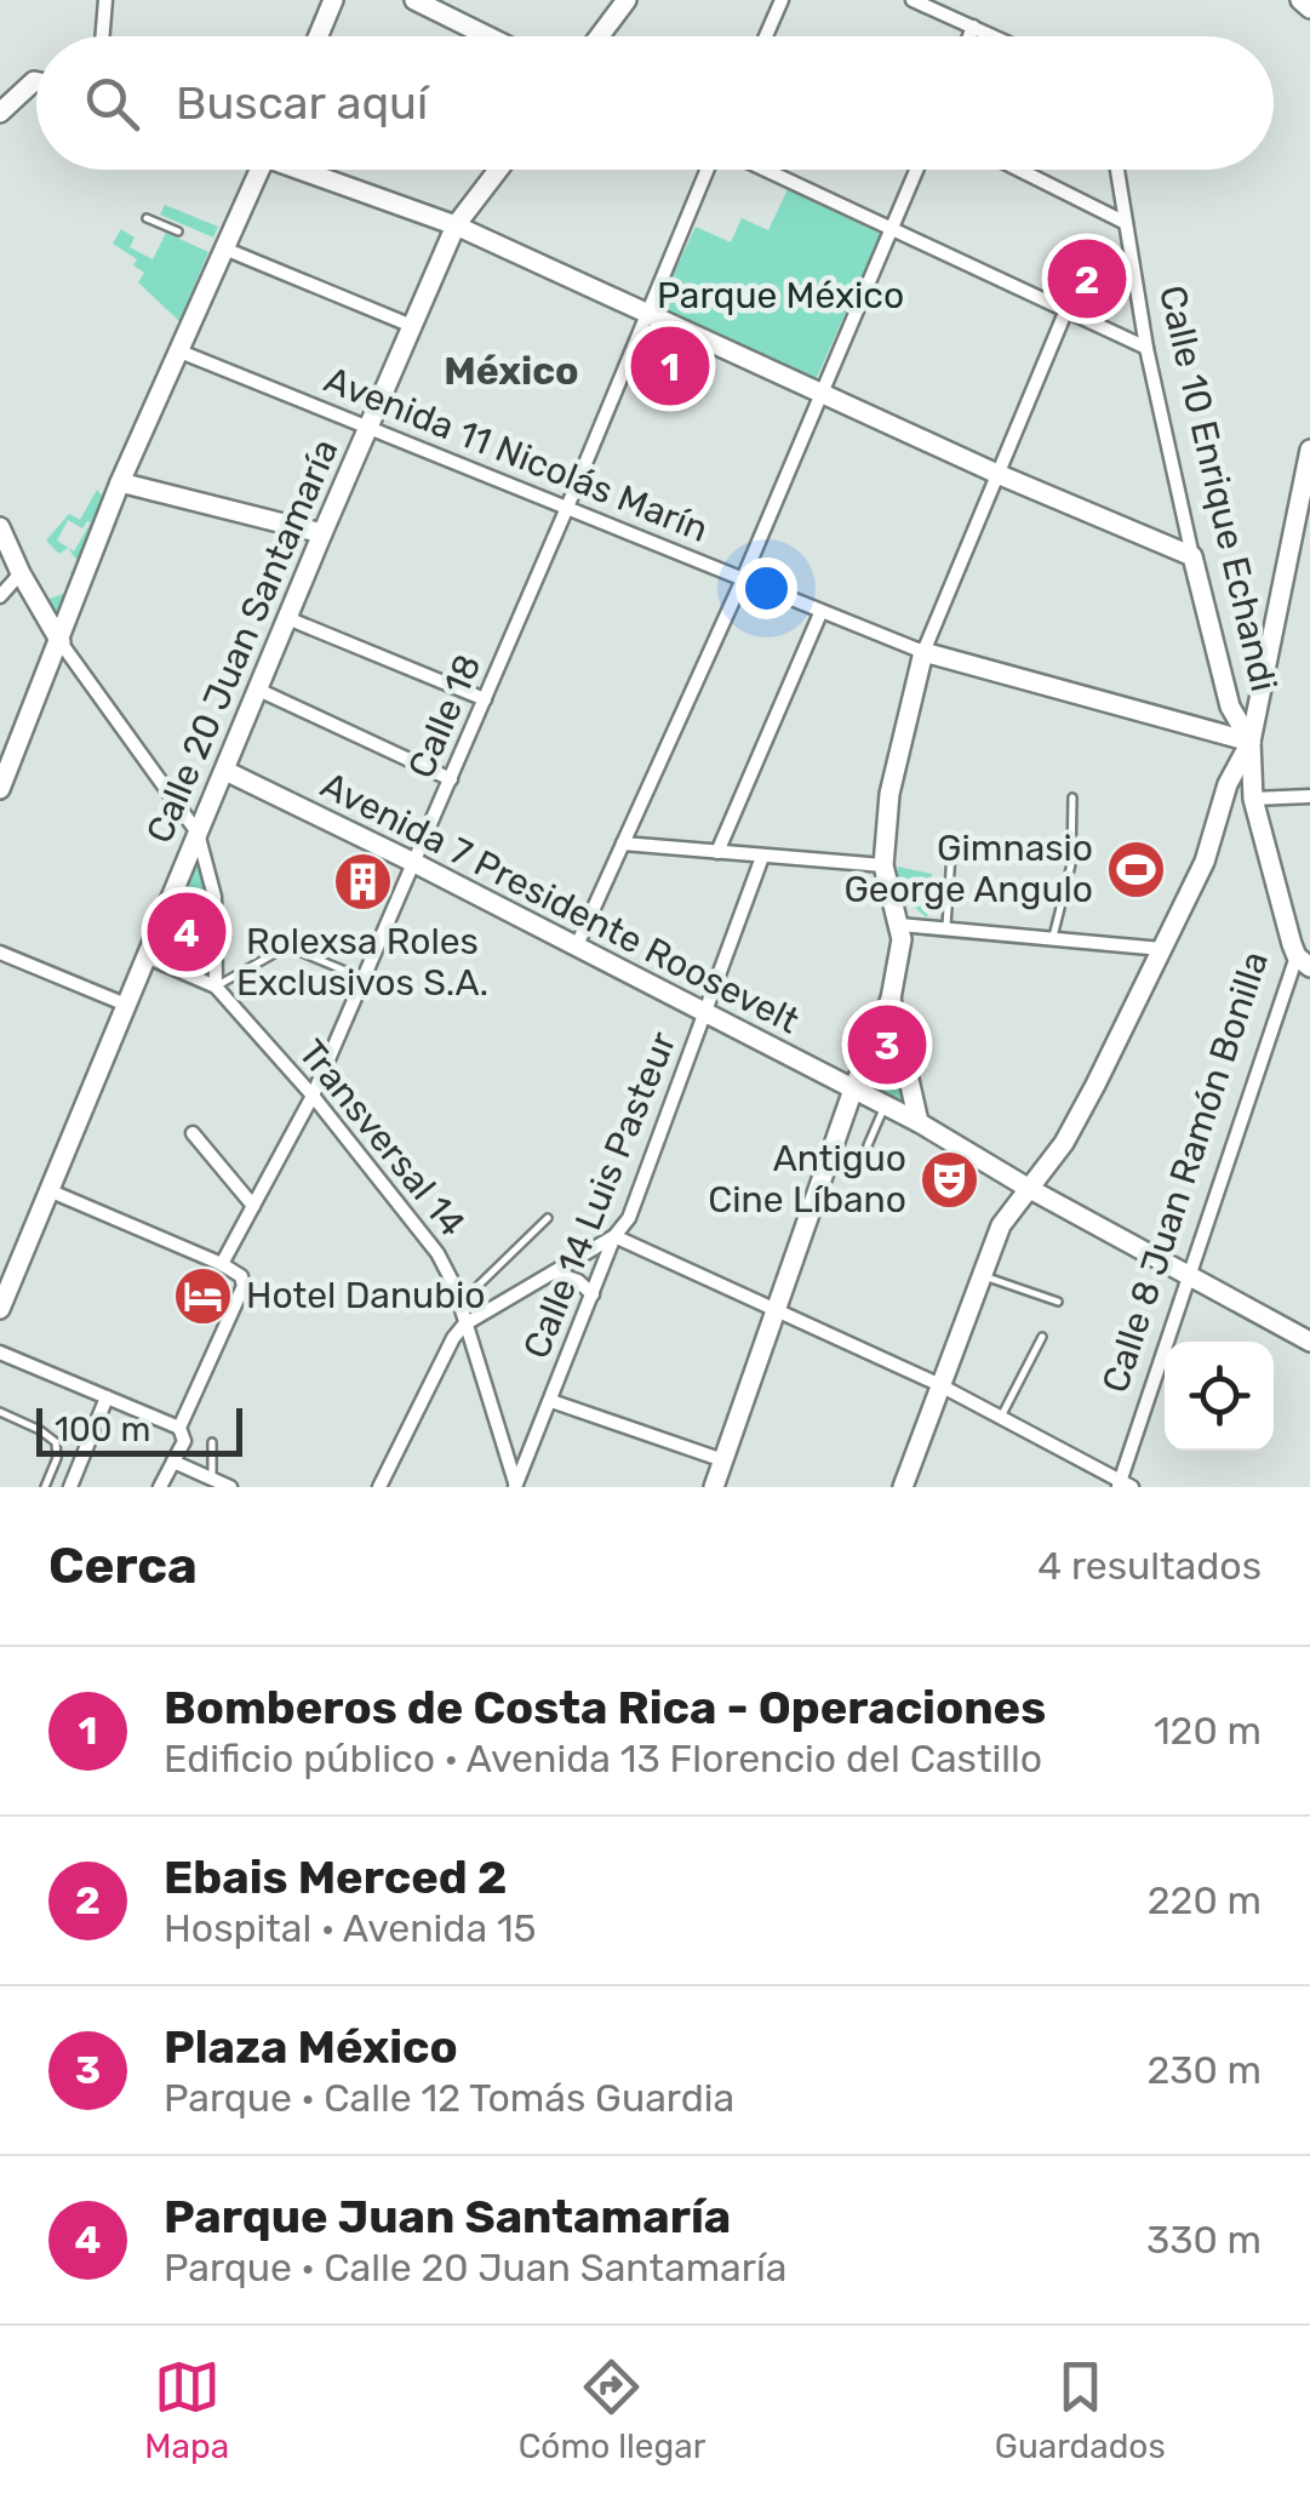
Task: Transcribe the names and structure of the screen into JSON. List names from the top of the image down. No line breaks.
{"streets":{"street":["Avenida 11 Nicolás Marín","Calle 10 Enrique Echandi","Calle 20 Juan Santamaría","Calle 18","Avenida 7 Presidente Roosevelt","Transversal 14","Calle 8 Juan Ramón Bonilla","Calle 14 Luis Pasteur"]},"crossings":[["Avenida 11 Nicolás Marín","Calle 10 Enrique Echandi"],["Avenida 11 Nicolás Marín","Calle 20 Juan Santamaría"],["Avenida 11 Nicolás Marín","Calle 18"],["Avenida 11 Nicolás Marín","Calle 8 Juan Ramón Bonilla"],["Calle 10 Enrique Echandi","Avenida 7 Presidente Roosevelt"],["Calle 10 Enrique Echandi","Calle 8 Juan Ramón Bonilla"],["Calle 20 Juan Santamaría","Avenida 7 Presidente Roosevelt"],["Calle 18","Avenida 7 Presidente Roosevelt"],["Calle 18","Transversal 14"],["Avenida 7 Presidente Roosevelt","Calle 8 Juan Ramón Bonilla"],["Avenida 7 Presidente Roosevelt","Calle 14 Luis Pasteur"],["Transversal 14","Calle 14 Luis Pasteur"]],"districts":["México"],"parks":["Parque México"],"places":{"sports":["Gimnasio George Angulo"],"building":["Rolexsa Roles Exclusivos S.A."],"theatre":["Antiguo Cine Líbano"],"hotel":["Hotel Danubio"]},"scale_bar":"100 m","page":{"search":"Buscar aquí","pins":["2","1","4","3"],"scale":"100 m","heading":["Cerca","4 resultados"],"list":[{"mark":"1","name":"Bomberos de Costa Rica - Operaciones","note":"Edificio público · Avenida 13 Florencio del Castillo","value":"120 m"},{"mark":"2","name":"Ebais Merced 2","note":"Hospital · Avenida 15","value":"220 m"},{"mark":"3","name":"Plaza México","note":"Parque · Calle 12 Tomás Guardia","value":"230 m"},{"mark":"4","name":"Parque Juan Santamaría","note":"Parque · Calle 20 Juan Santamaría","value":"330 m"}],"nav":["Mapa","Cómo llegar","Guardados"]}}
